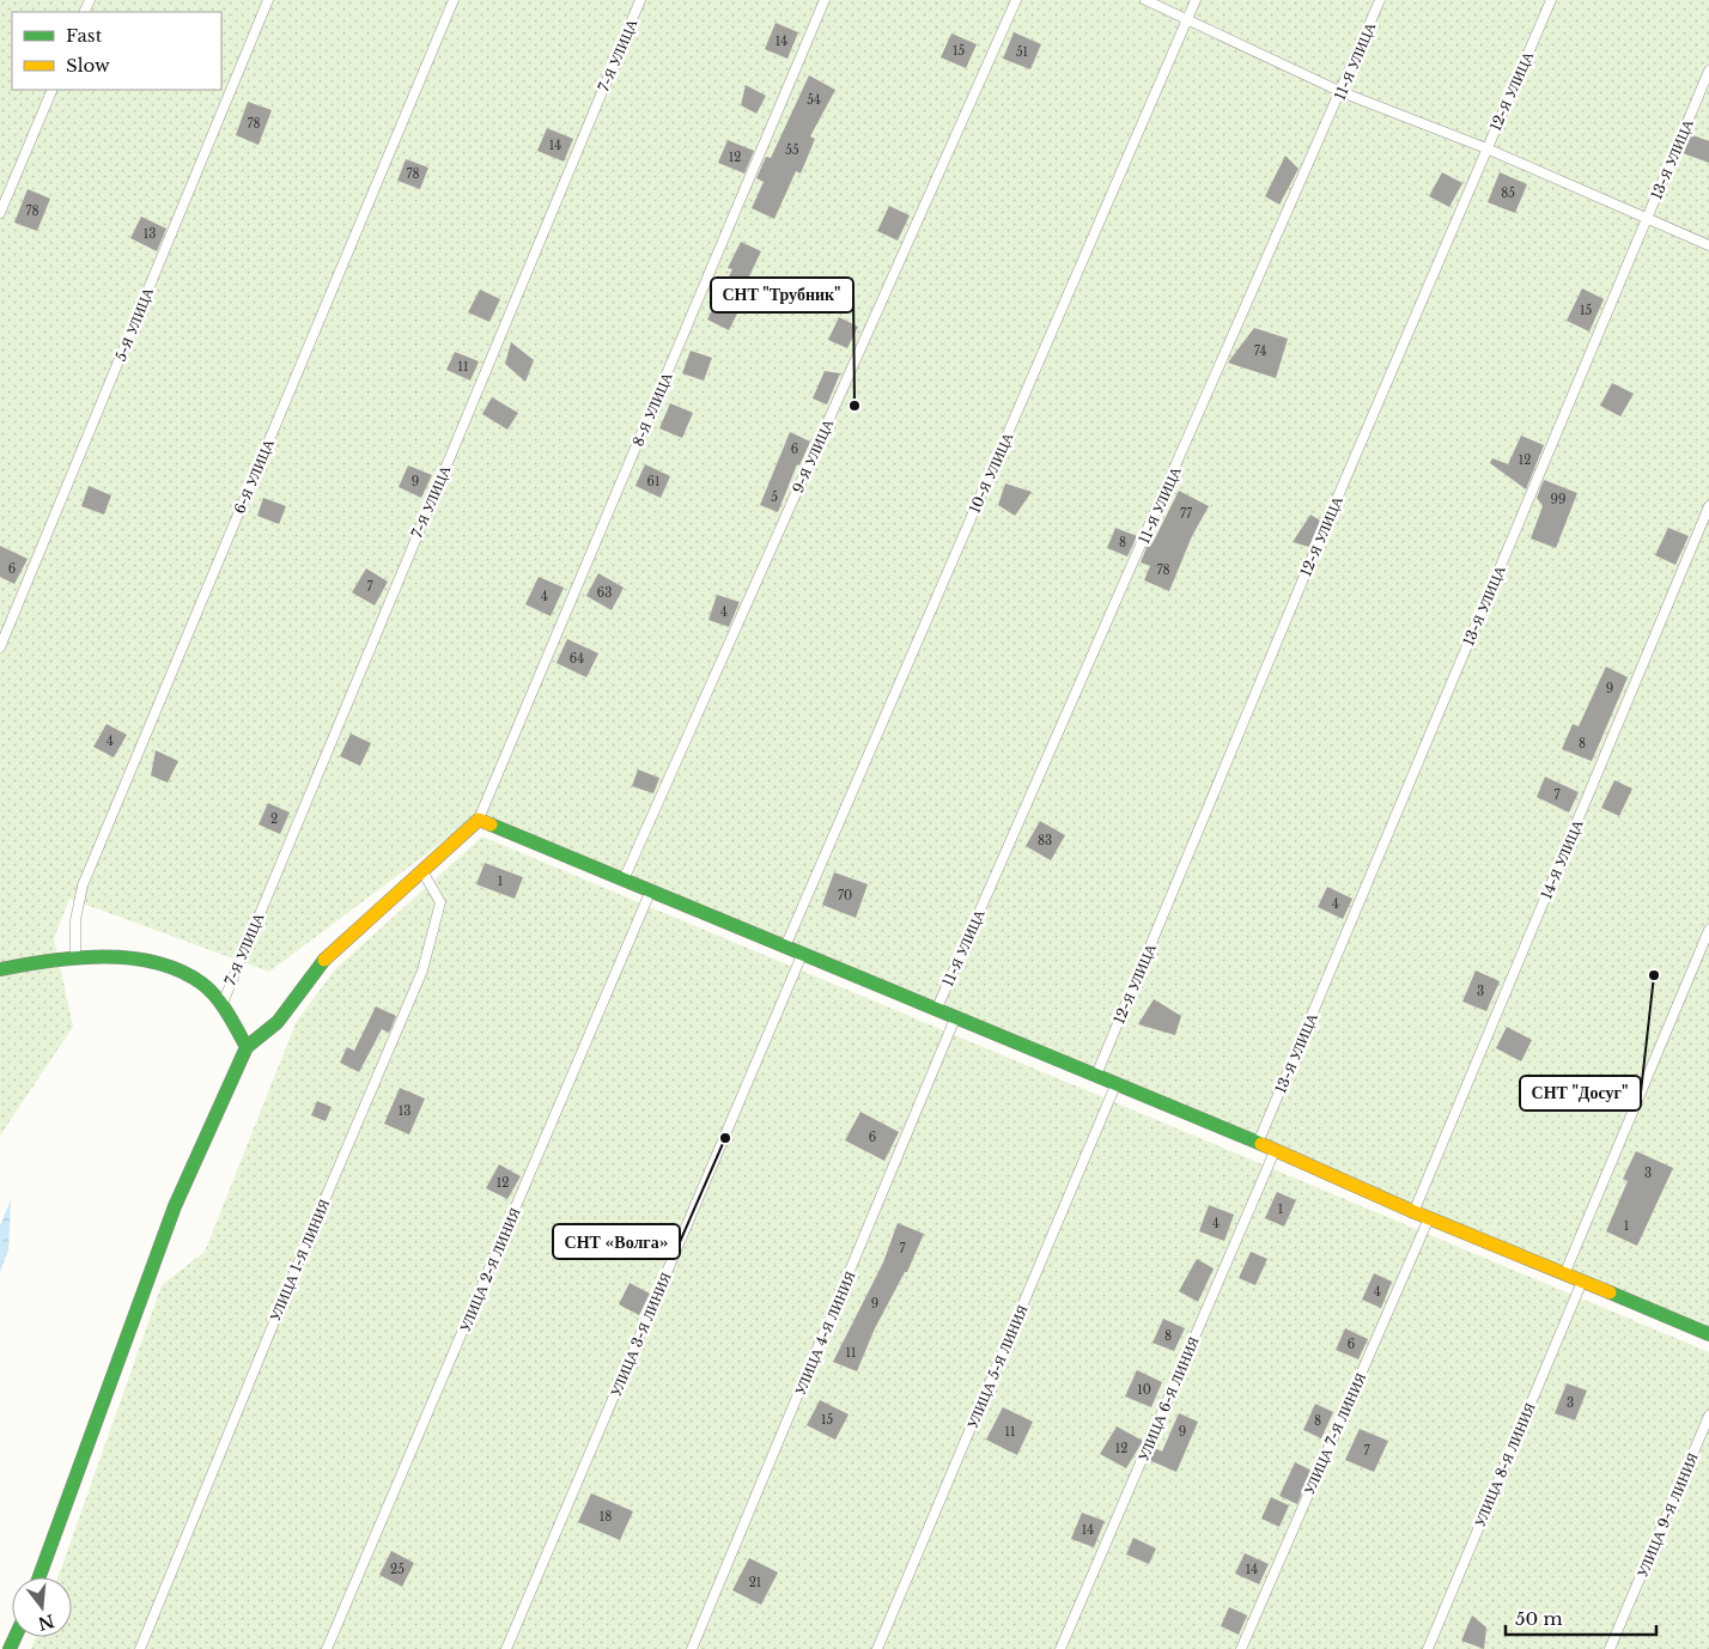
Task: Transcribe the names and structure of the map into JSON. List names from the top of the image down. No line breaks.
{"streets":{"lane":["7-Я УЛИЦА","11-Я УЛИЦА","12-Я УЛИЦА","13-Я УЛИЦА","5-Я УЛИЦА","8-Я УЛИЦА","9-Я УЛИЦА","10-Я УЛИЦА","6-Я УЛИЦА","14-Я УЛИЦА","УЛИЦА 1-Я ЛИНИЯ","УЛИЦА 2-Я ЛИНИЯ","УЛИЦА 4-Я ЛИНИЯ","УЛИЦА 3-Я ЛИНИЯ","УЛИЦА 5-Я ЛИНИЯ","УЛИЦА 6-Я ЛИНИЯ","УЛИЦА 7-Я ЛИНИЯ","УЛИЦА 8-Я ЛИНИЯ","УЛИЦА 9-Я ЛИНИЯ"]},"places":["СНТ \"Трубник\"","СНТ \"Досуг\"","СНТ «Волга»"],"house_numbers":["14","15","51","54","78","14","55","12","78","85","78","13","15","74","11","6","12","9","61","5","99","77","8","6","78","7","63","4","4","64","9","4","8","7","2","83","1","70","4","3","13","6","3","12","1","4","1","7","4","9","8","6","11","10","3","15","8","11","9","12","7","18","14","25","14","21"],"legend":["Fast","Slow"],"scale_bar":"50 m","north":"bottom"}
